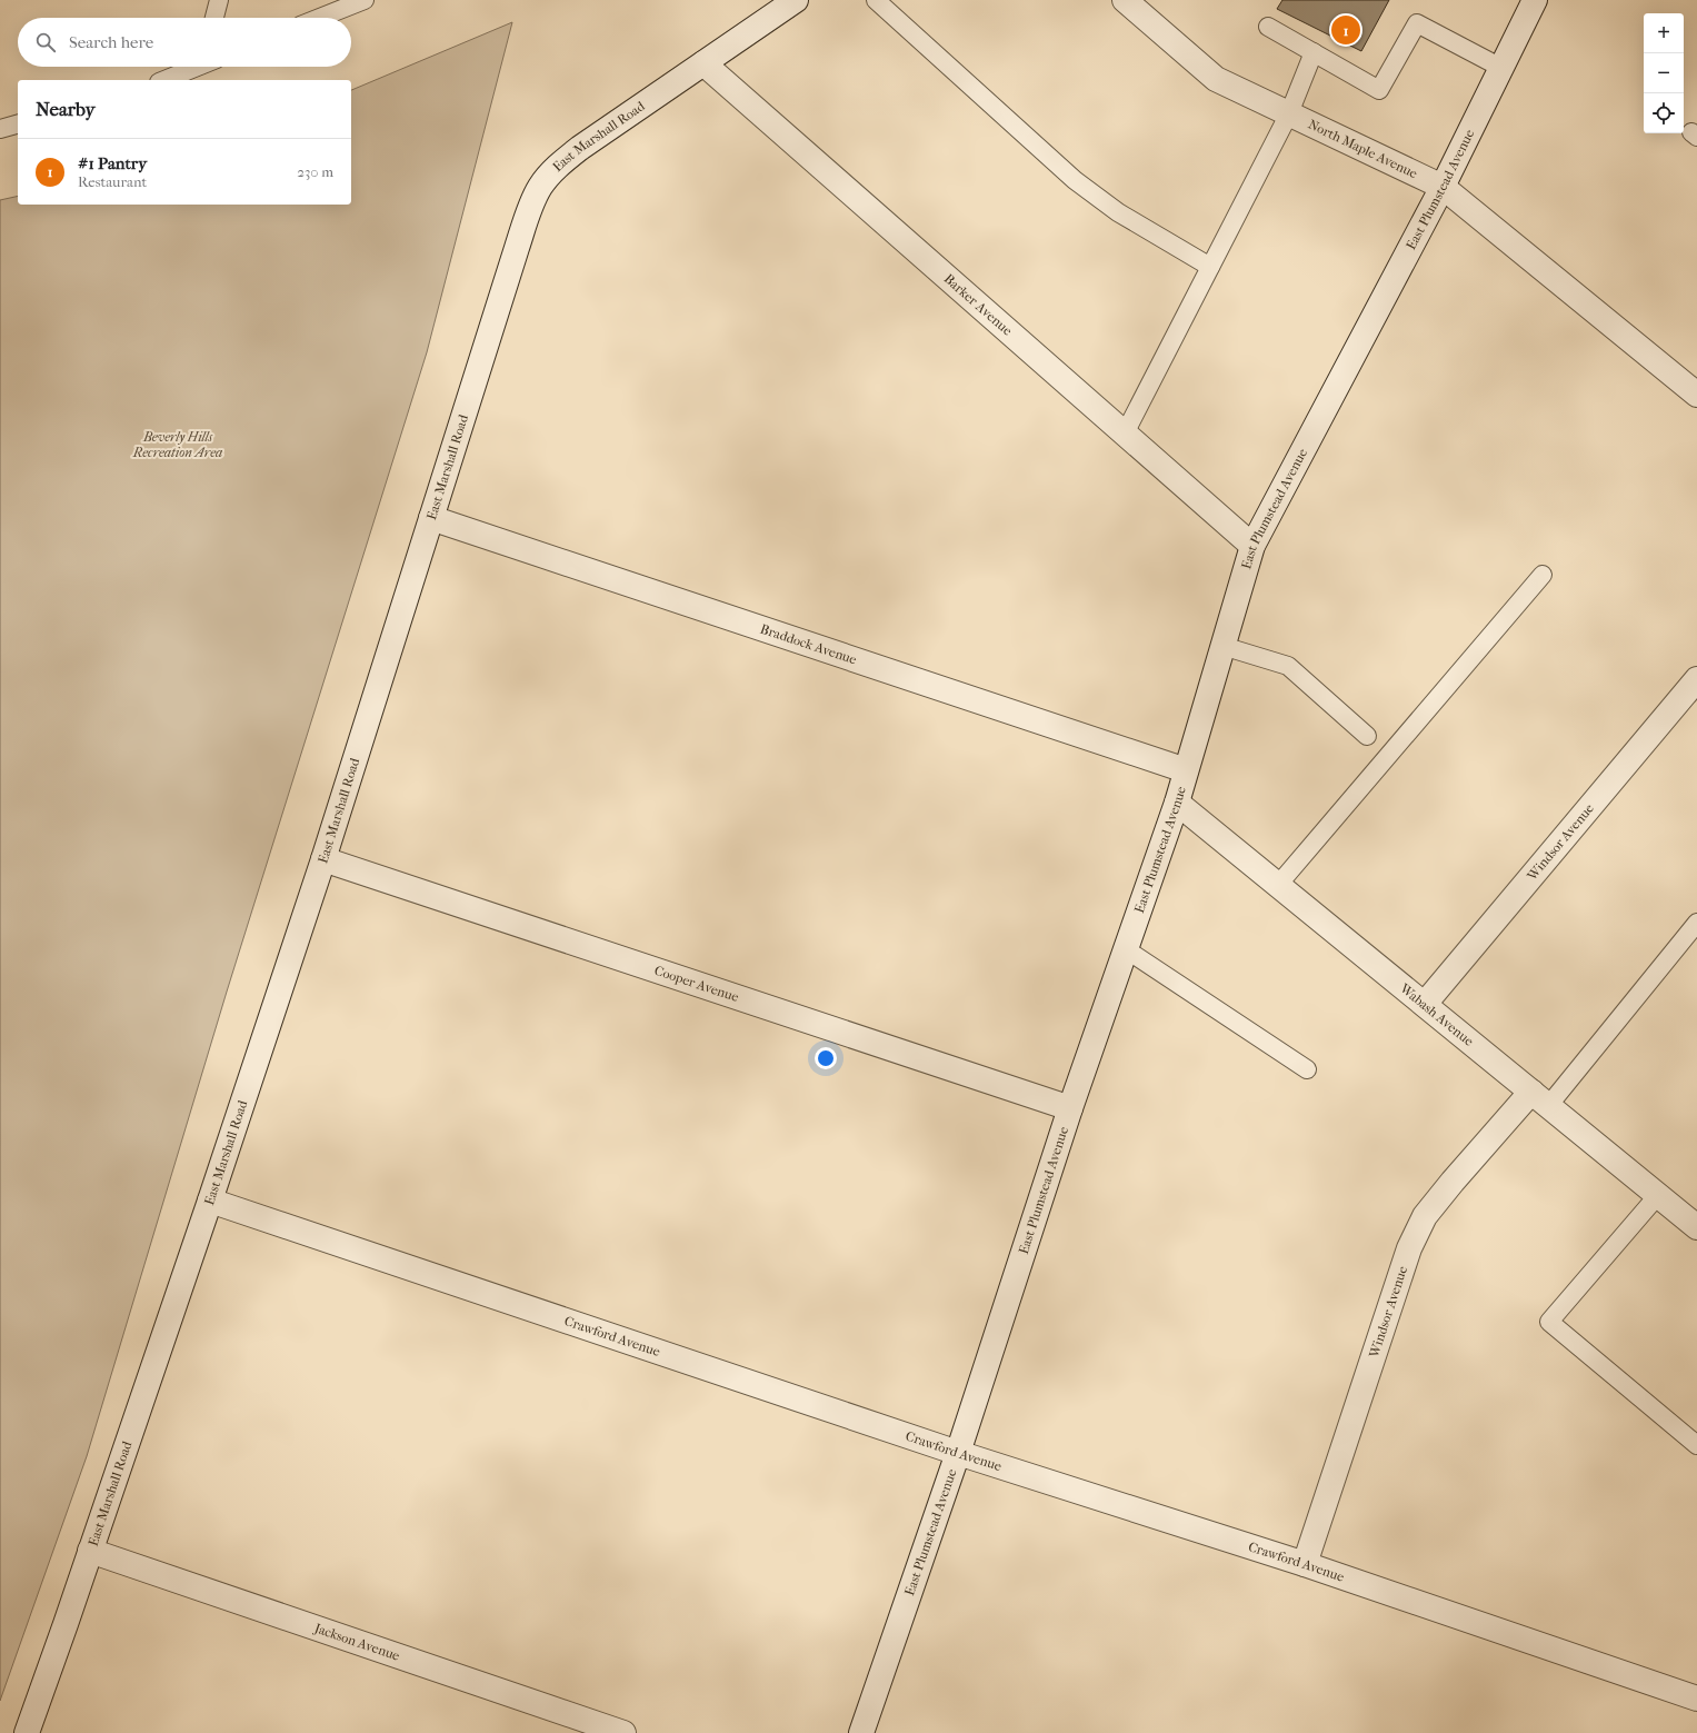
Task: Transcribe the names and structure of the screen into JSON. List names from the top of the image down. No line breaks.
{"streets":{"street":["East Marshall Road","North Maple Avenue","East Plumstead Avenue","Barker Avenue","Braddock Avenue","Windsor Avenue","Cooper Avenue","Wabash Avenue","Crawford Avenue","Jackson Avenue"]},"crossings":[["East Marshall Road","Barker Avenue"],["East Marshall Road","Braddock Avenue"],["East Marshall Road","Cooper Avenue"],["East Marshall Road","Crawford Avenue"],["East Marshall Road","Jackson Avenue"],["North Maple Avenue","East Plumstead Avenue"],["East Plumstead Avenue","Barker Avenue"],["East Plumstead Avenue","Braddock Avenue"],["East Plumstead Avenue","Cooper Avenue"],["East Plumstead Avenue","Wabash Avenue"],["East Plumstead Avenue","Crawford Avenue"],["Windsor Avenue","Wabash Avenue"],["Windsor Avenue","Crawford Avenue"]],"parks":["Beverly Hills Recreation Area"],"page":{"map_buttons":["+","−"],"pins":"1","search":"Search here","heading":"Nearby","list":[{"mark":"1","name":"#1 Pantry","note":"Restaurant","value":"230 m"}]}}
